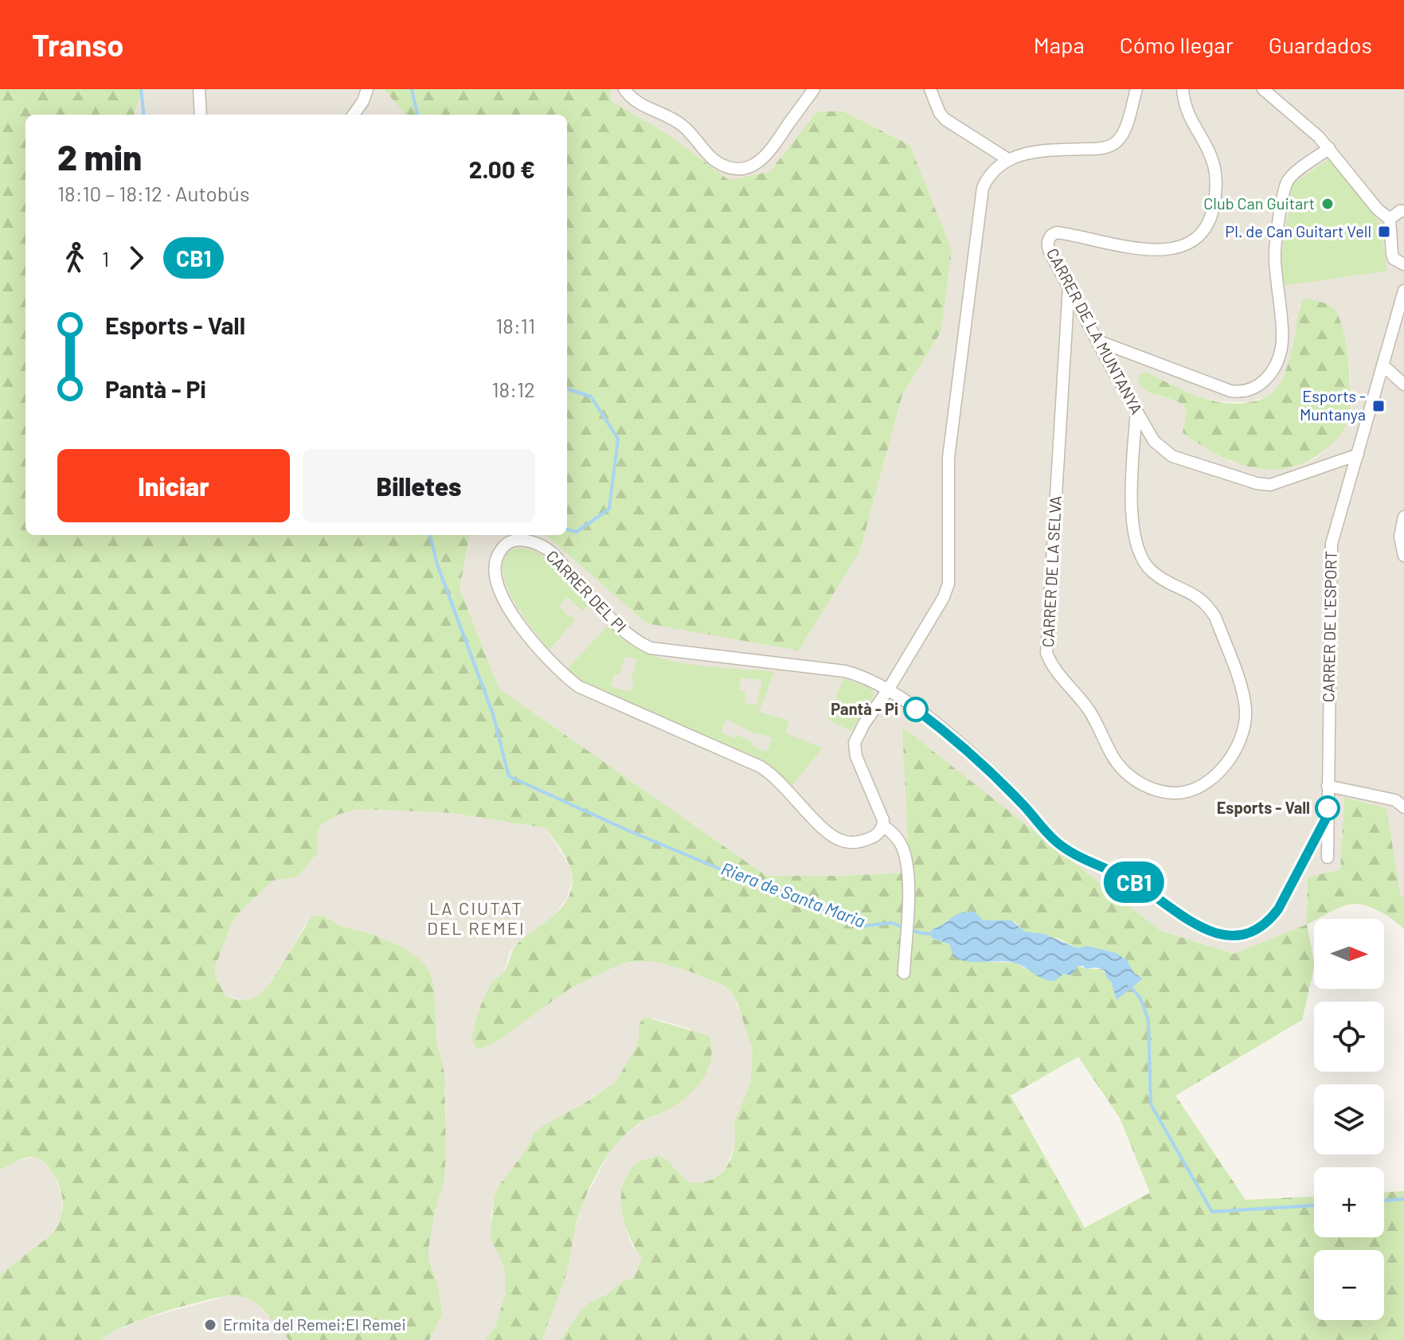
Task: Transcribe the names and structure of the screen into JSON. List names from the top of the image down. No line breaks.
{"streets":{"street":["CARRER DE LA MUNTANYA","CARRER DE LA SELVA","CARRER DEL PI","CARRER DE L'ESPORT"]},"crossings":[["CARRER DE LA MUNTANYA","CARRER DE LA SELVA"],["CARRER DE LA MUNTANYA","CARRER DE L'ESPORT"]],"districts":["LA CIUTAT DEL REMEI"],"water":["Riera de Santa Maria"],"places":{"other":["Club Can Guitart","Pantà - Pi","Esports - Vall","Ermita del Remei;El Remei"],"transit":["Pl. de Can Guitart Vell","Esports - Muntanya"]},"lines":["bus line CB1"],"north":"right","page":{"header":"Transo","nav":["Mapa","Cómo llegar","Guardados"],"on_map":"CB1","heading":["2 min","18:10 – 18:12 · Autobús","2.00 €"],"legs":["1","CB1"],"list":[{"name":"Esports - Vall","value":"18:11"},{"name":"Pantà - Pi","value":"18:12"}],"buttons":["Iniciar","Billetes"],"map_buttons":["+","−"]}}
